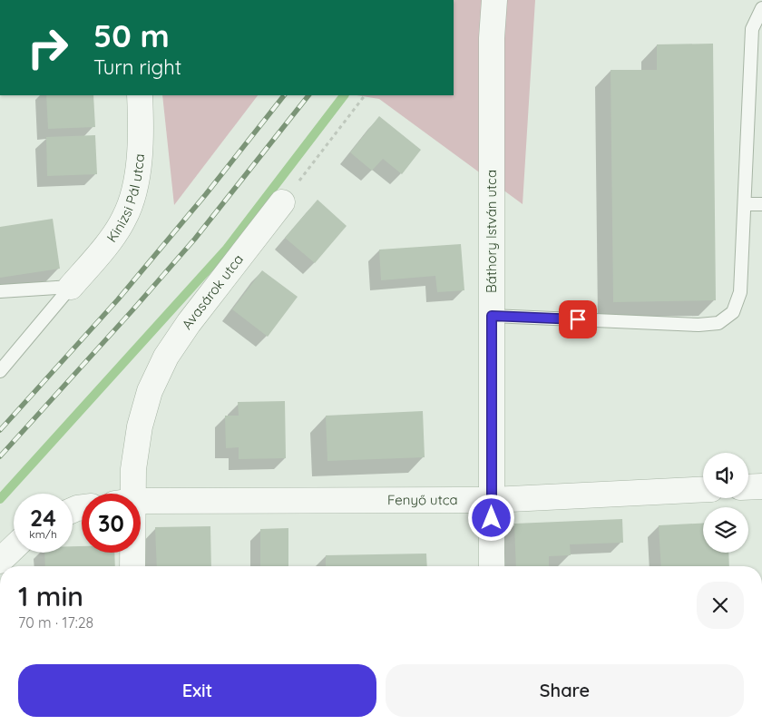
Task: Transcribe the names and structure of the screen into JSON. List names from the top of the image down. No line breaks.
{"streets":{"street":["Kinizsi Pál utca","Báthory István utca","Avasárok utca","Fenyő utca"]},"crossings":[["Báthory István utca","Fenyő utca"]],"page":{"turn":["50 m","Turn right"],"speed":"24 km/h","limit":"30","heading":["1 min","70 m · 17:28"],"buttons":["Exit","Share"]}}
